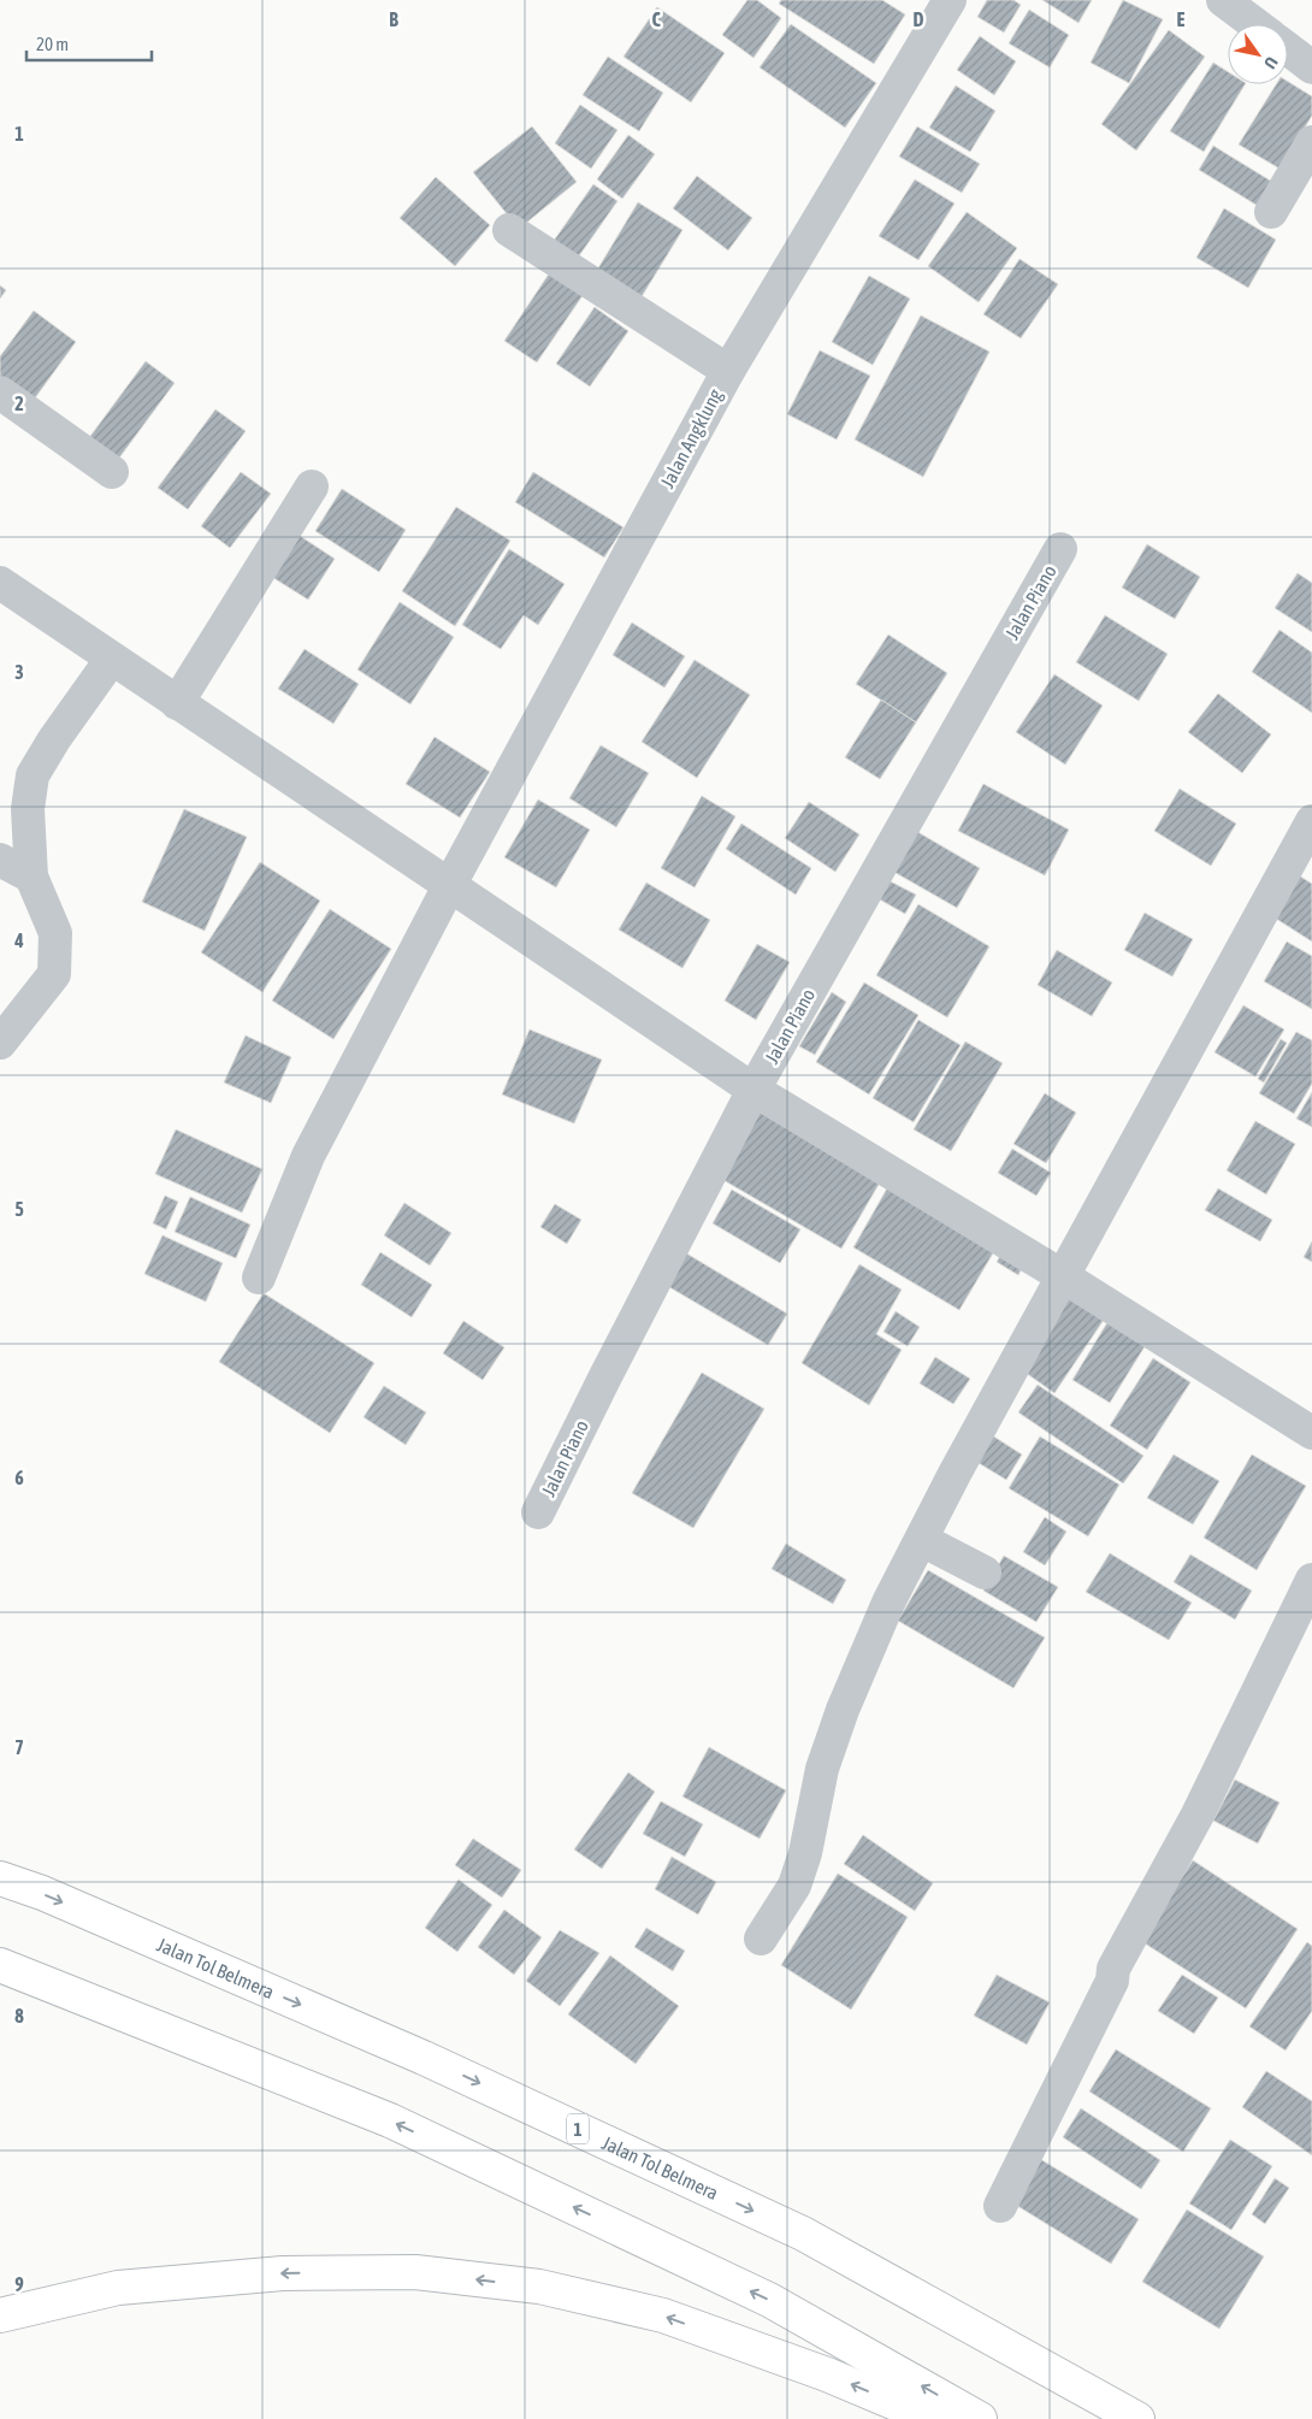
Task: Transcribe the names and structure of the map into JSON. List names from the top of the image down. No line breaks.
{"streets":{"highway":["Jalan Tol Belmera","1"],"street":["Jalan Angklung","Jalan Piano"]},"scale_bar":"20 m","north":"bottom right","grid":{"columns":["B","C","D","E"],"rows":["1","2","3","4","5","6","7","8","9"]}}
